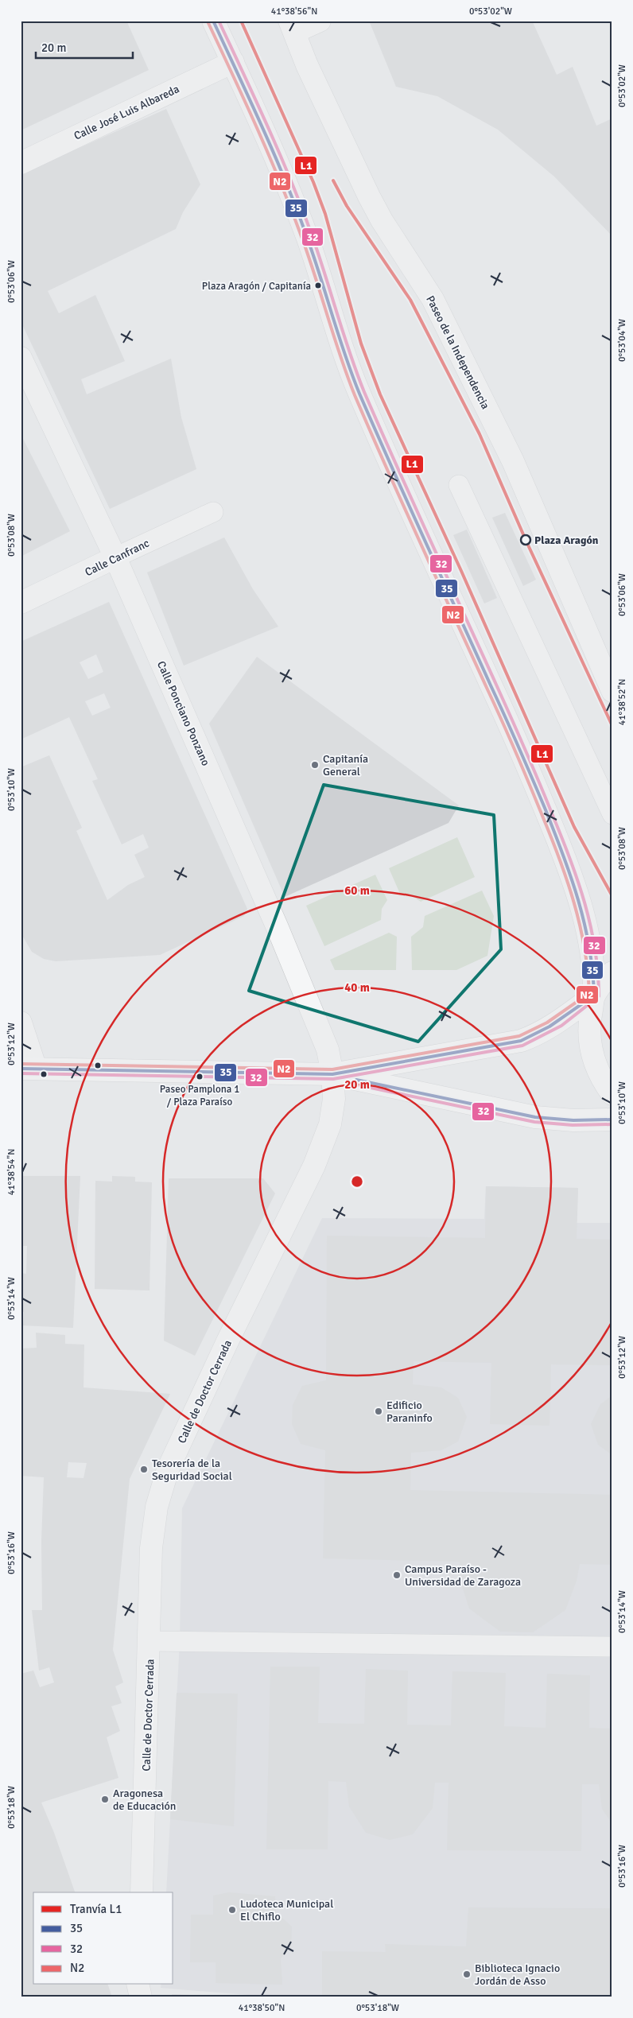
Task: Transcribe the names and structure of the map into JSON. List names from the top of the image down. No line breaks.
{"streets":{"street":["Calle José Luis Albareda","Paseo de la Independencia","Calle Canfranc","Calle Ponciano Ponzano","Calle de Doctor Cerrada"]},"crossings":[["Calle Canfranc","Calle Ponciano Ponzano"],["Calle Ponciano Ponzano","Calle de Doctor Cerrada"]],"places":["Plaza Aragón / Capitanía","Plaza Aragón","Capitanía General","Paseo Pamplona 1 / Plaza Paraíso","Edificio Paraninfo","Tesorería de la Seguridad Social","Campus Paraíso - Universidad de Zaragoza","Aragonesa de Educación","Ludoteca Municipal El Chiflo","Biblioteca Ignacio Jordán de Asso"],"lines":["tram line L1","transit line 35","transit line 32","transit line N2"],"legend":["Tranvía L1","35","32","N2"],"scale_bar":"20 m","coordinates":["41°38'56\"N","0°53'02\"W","0°53'06\"W","0°53'04\"W","0°53'08\"W","41°38'52\"N","0°53'10\"W","0°53'12\"W","41°38'54\"N","0°53'14\"W","0°53'16\"W","0°53'18\"W","41°38'50\"N"],"rings":["60 m","40 m","20 m"]}
